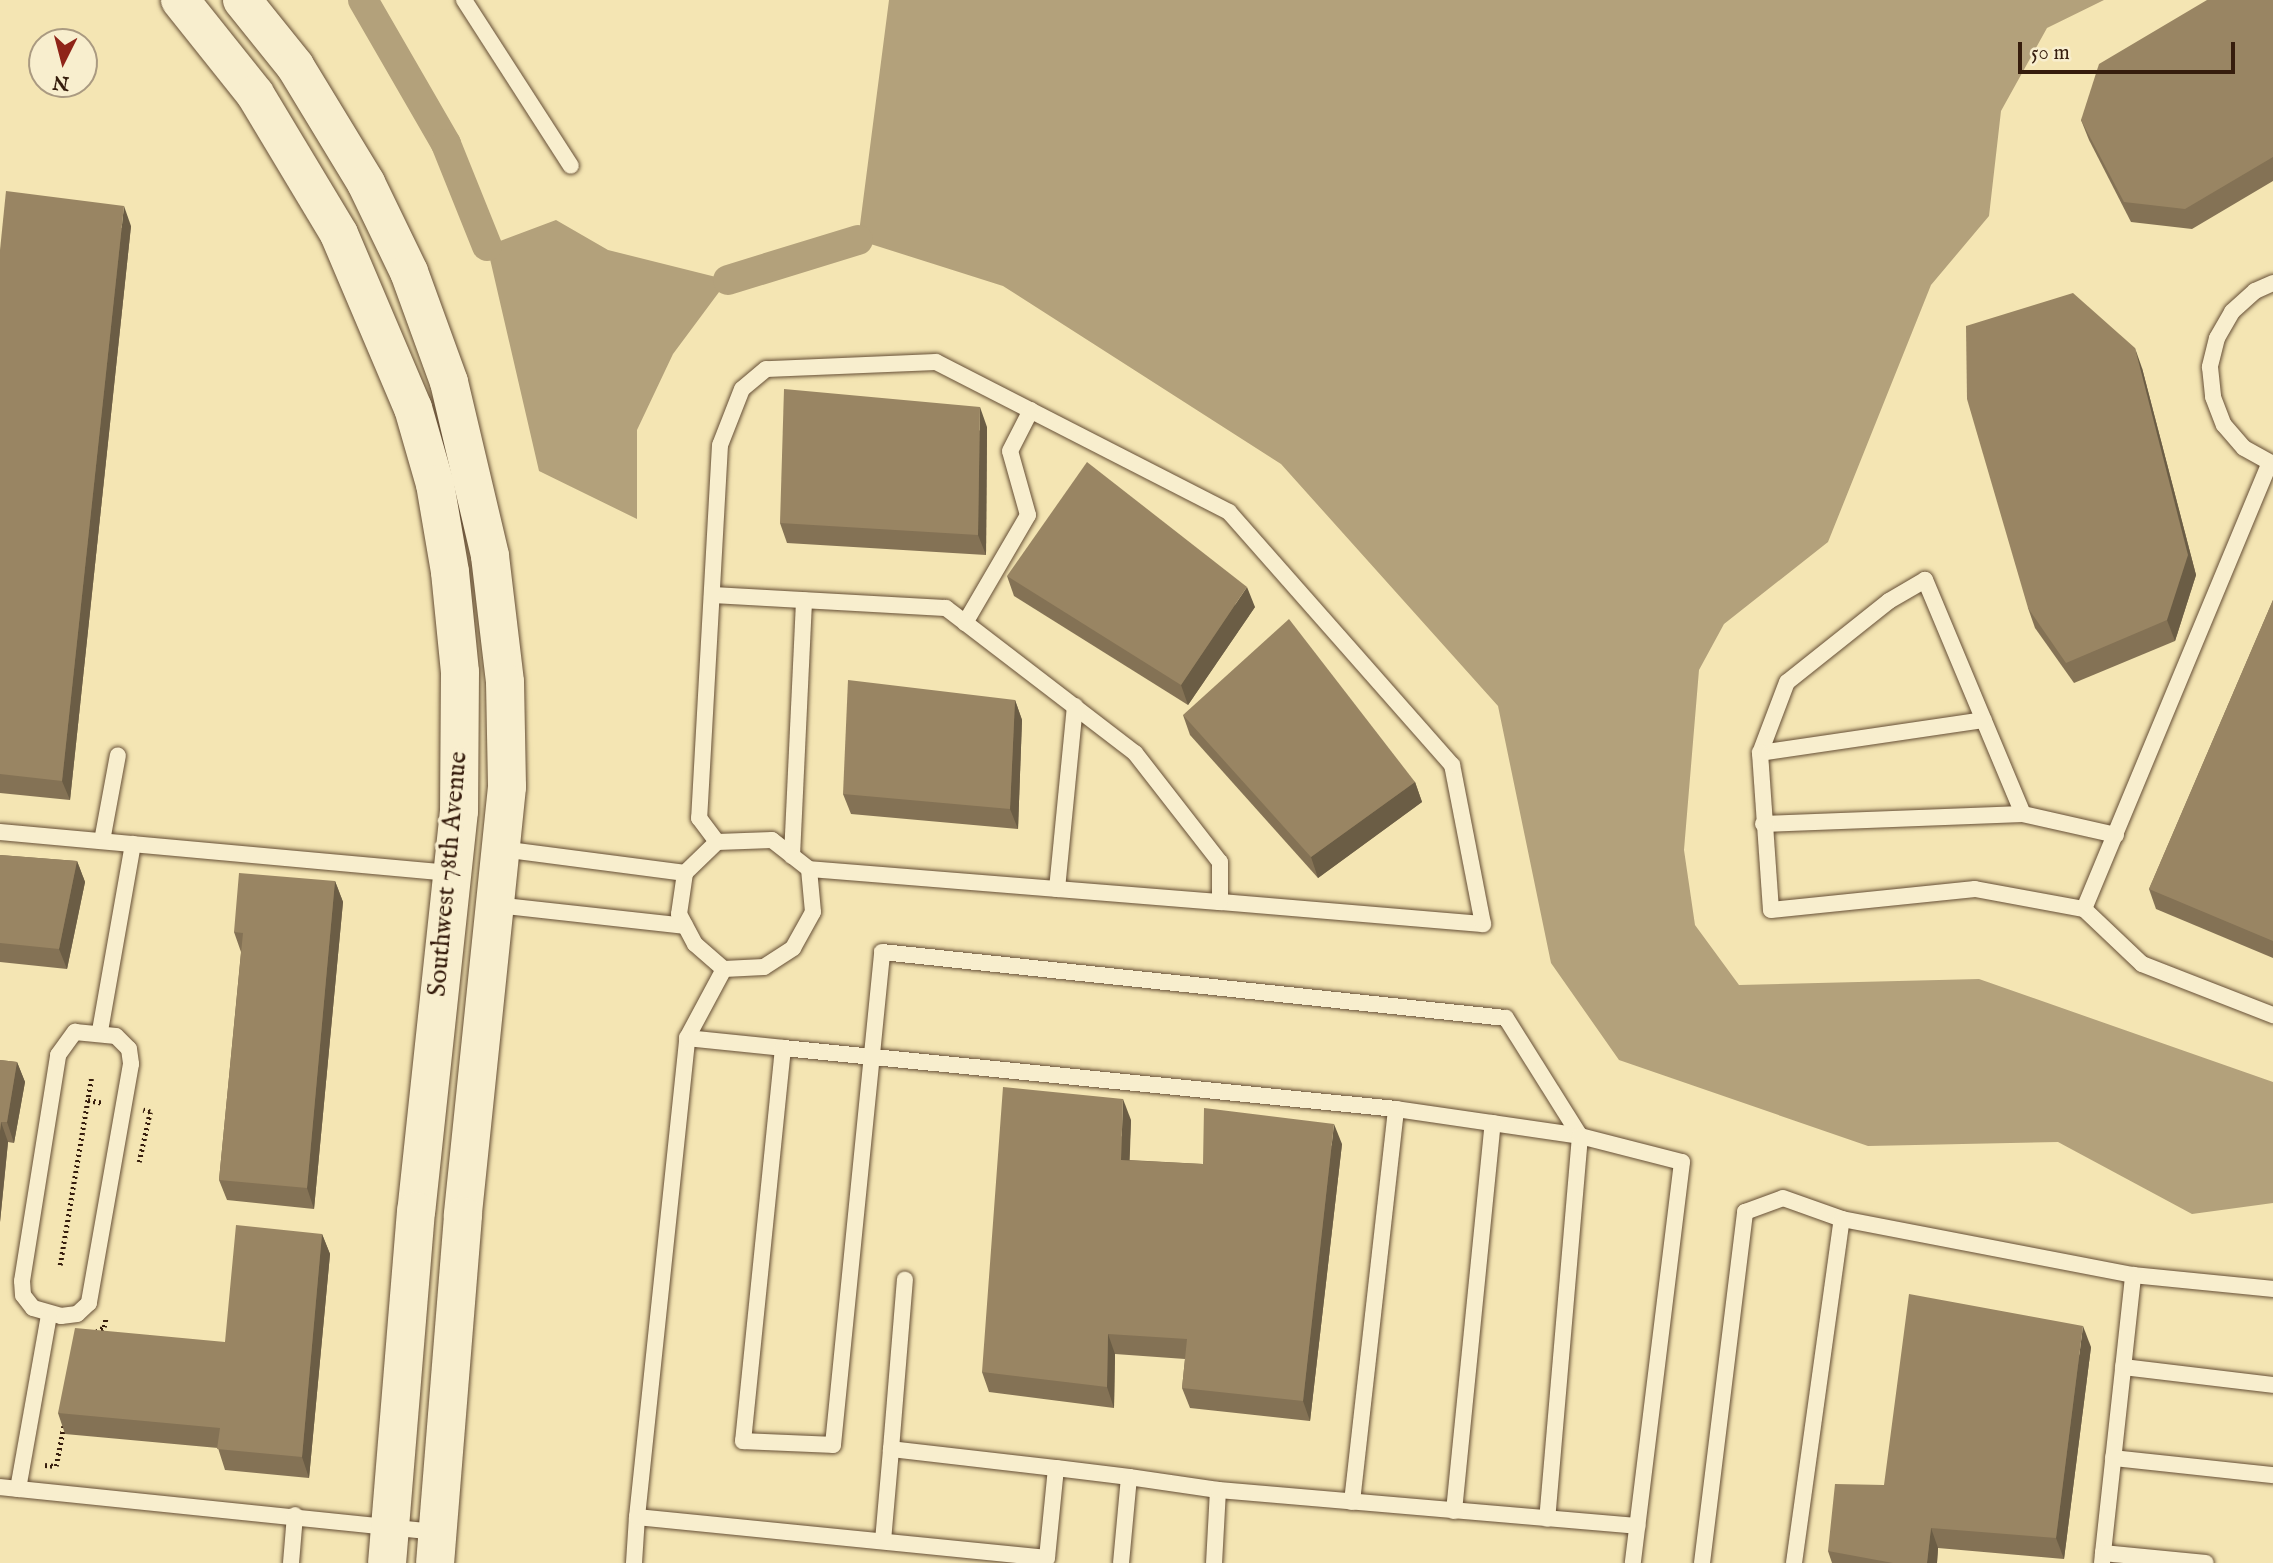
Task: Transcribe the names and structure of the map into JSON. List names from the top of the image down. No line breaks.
{"streets":{"street":["Southwest 78th Avenue"]},"scale_bar":"50 m","north":"bottom"}
